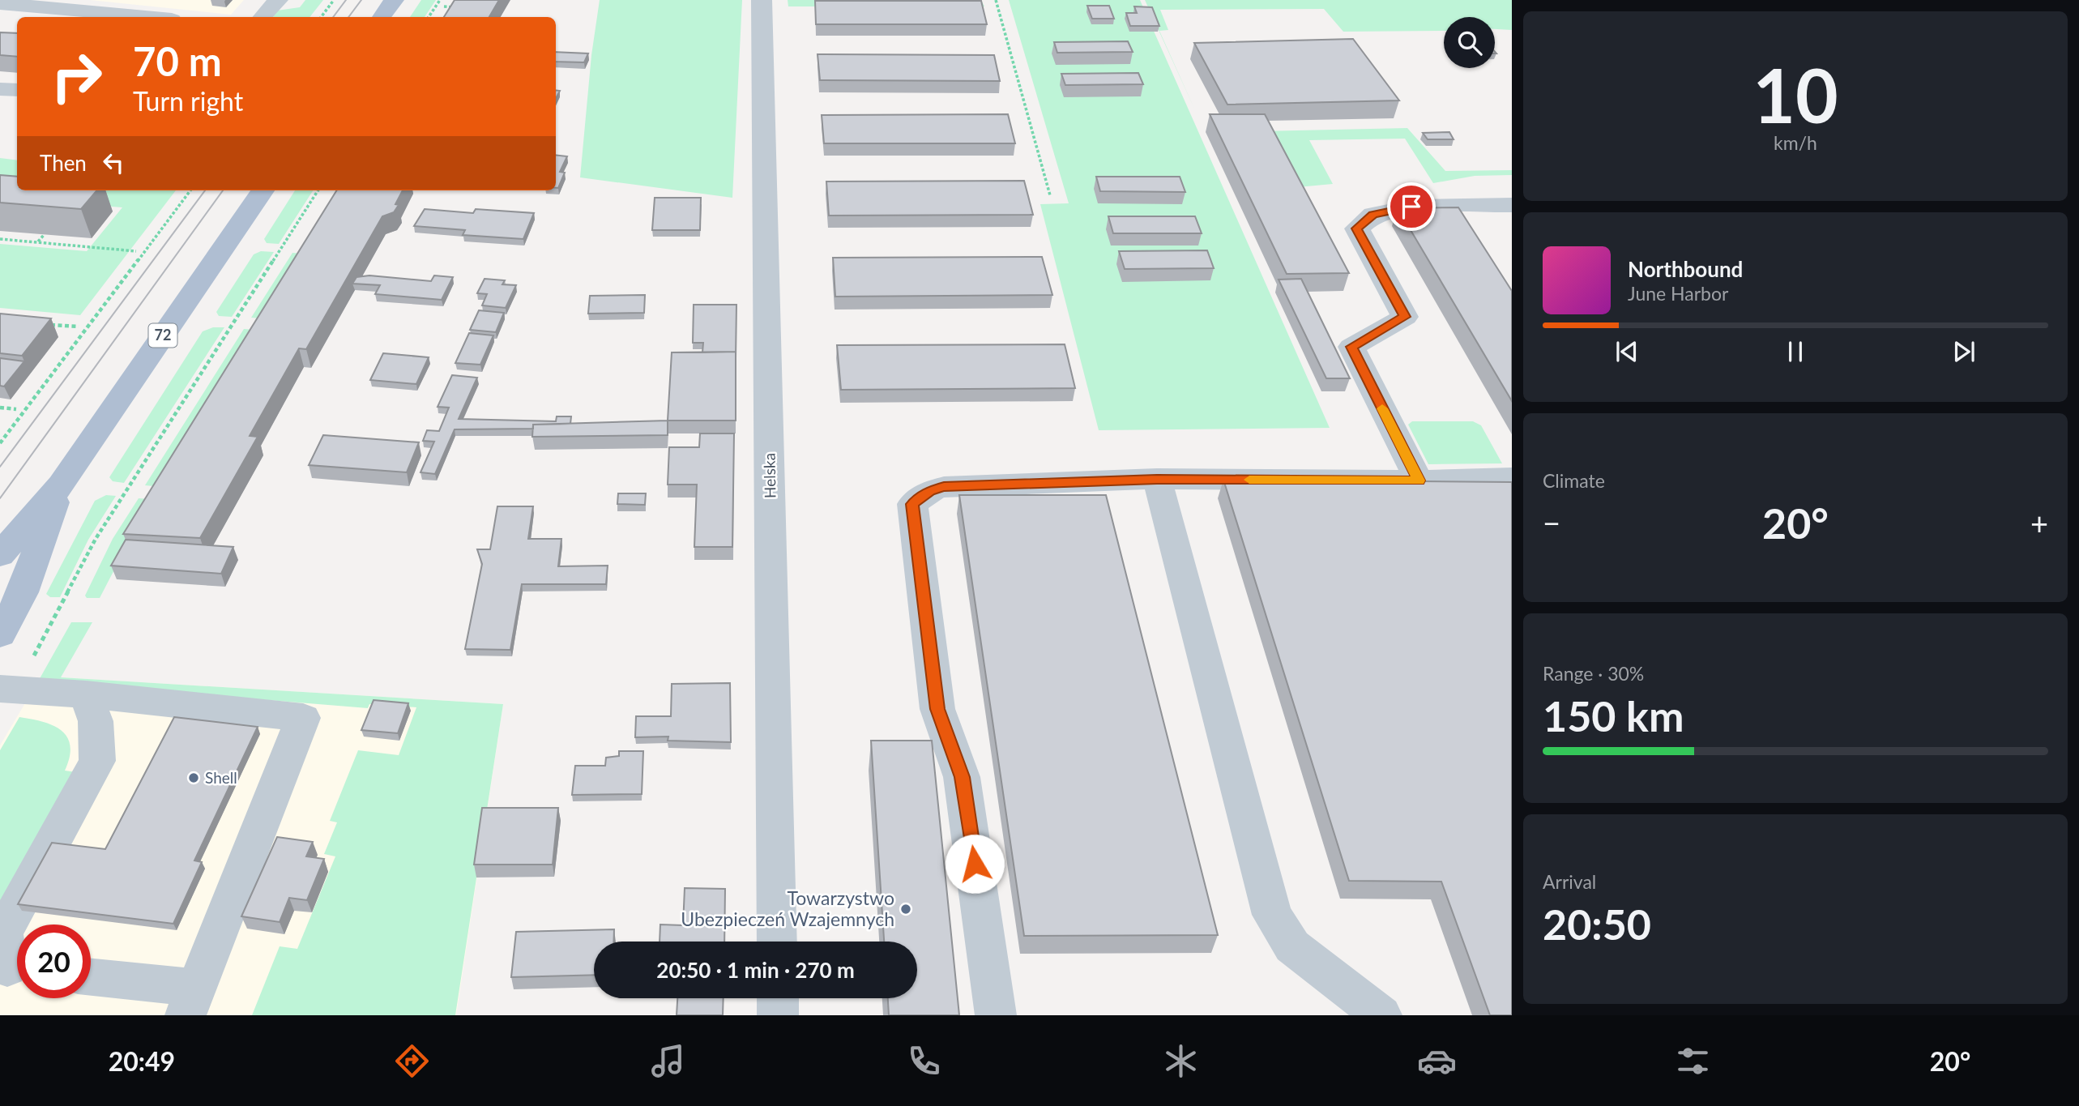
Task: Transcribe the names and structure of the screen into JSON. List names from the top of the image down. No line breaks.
{"streets":{"main road":["72"],"street":["Helska"]},"places":["Shell","Towarzystwo Ubezpieczeń Wzajemnych"],"page":{"tile":[["10","km/h"],"Climate",["Range · 30%","150 km"],["Arrival","20:50"]],"turn":["70 m","Turn right"],"then":"Then","song":["Northbound","June Harbor"],"heat":["−","20°","+"],"limit":"20","trip":"20:50 · 1 min · 270 m","tabs":["20:49","20°"]}}
